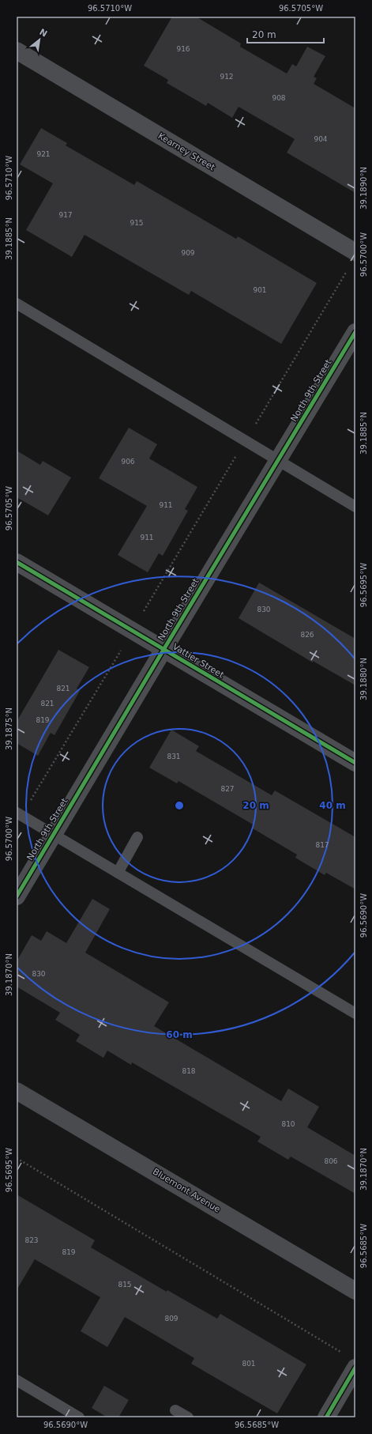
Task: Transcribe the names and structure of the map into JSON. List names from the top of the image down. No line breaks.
{"streets":{"main road":["Bluemont Avenue"],"street":["Kearney Street","North 9th Street","Vattier Street"]},"crossings":[["North 9th Street","Vattier Street"]],"house_numbers":["916","912","908","904","921","917","915","909","901","906","911","911","830","826","821","821","819","831","827","817","830","818","810","806","823","819","815","809","801"],"scale_bar":"20 m","north":"top right","coordinates":["96.5710°W","96.5705°W","39.1890°N","39.1885°N","96.5700°W","96.5695°W","39.1880°N","39.1875°N","96.5690°W","39.1870°N","96.5685°W"],"rings":["20 m","40 m","60 m"]}
